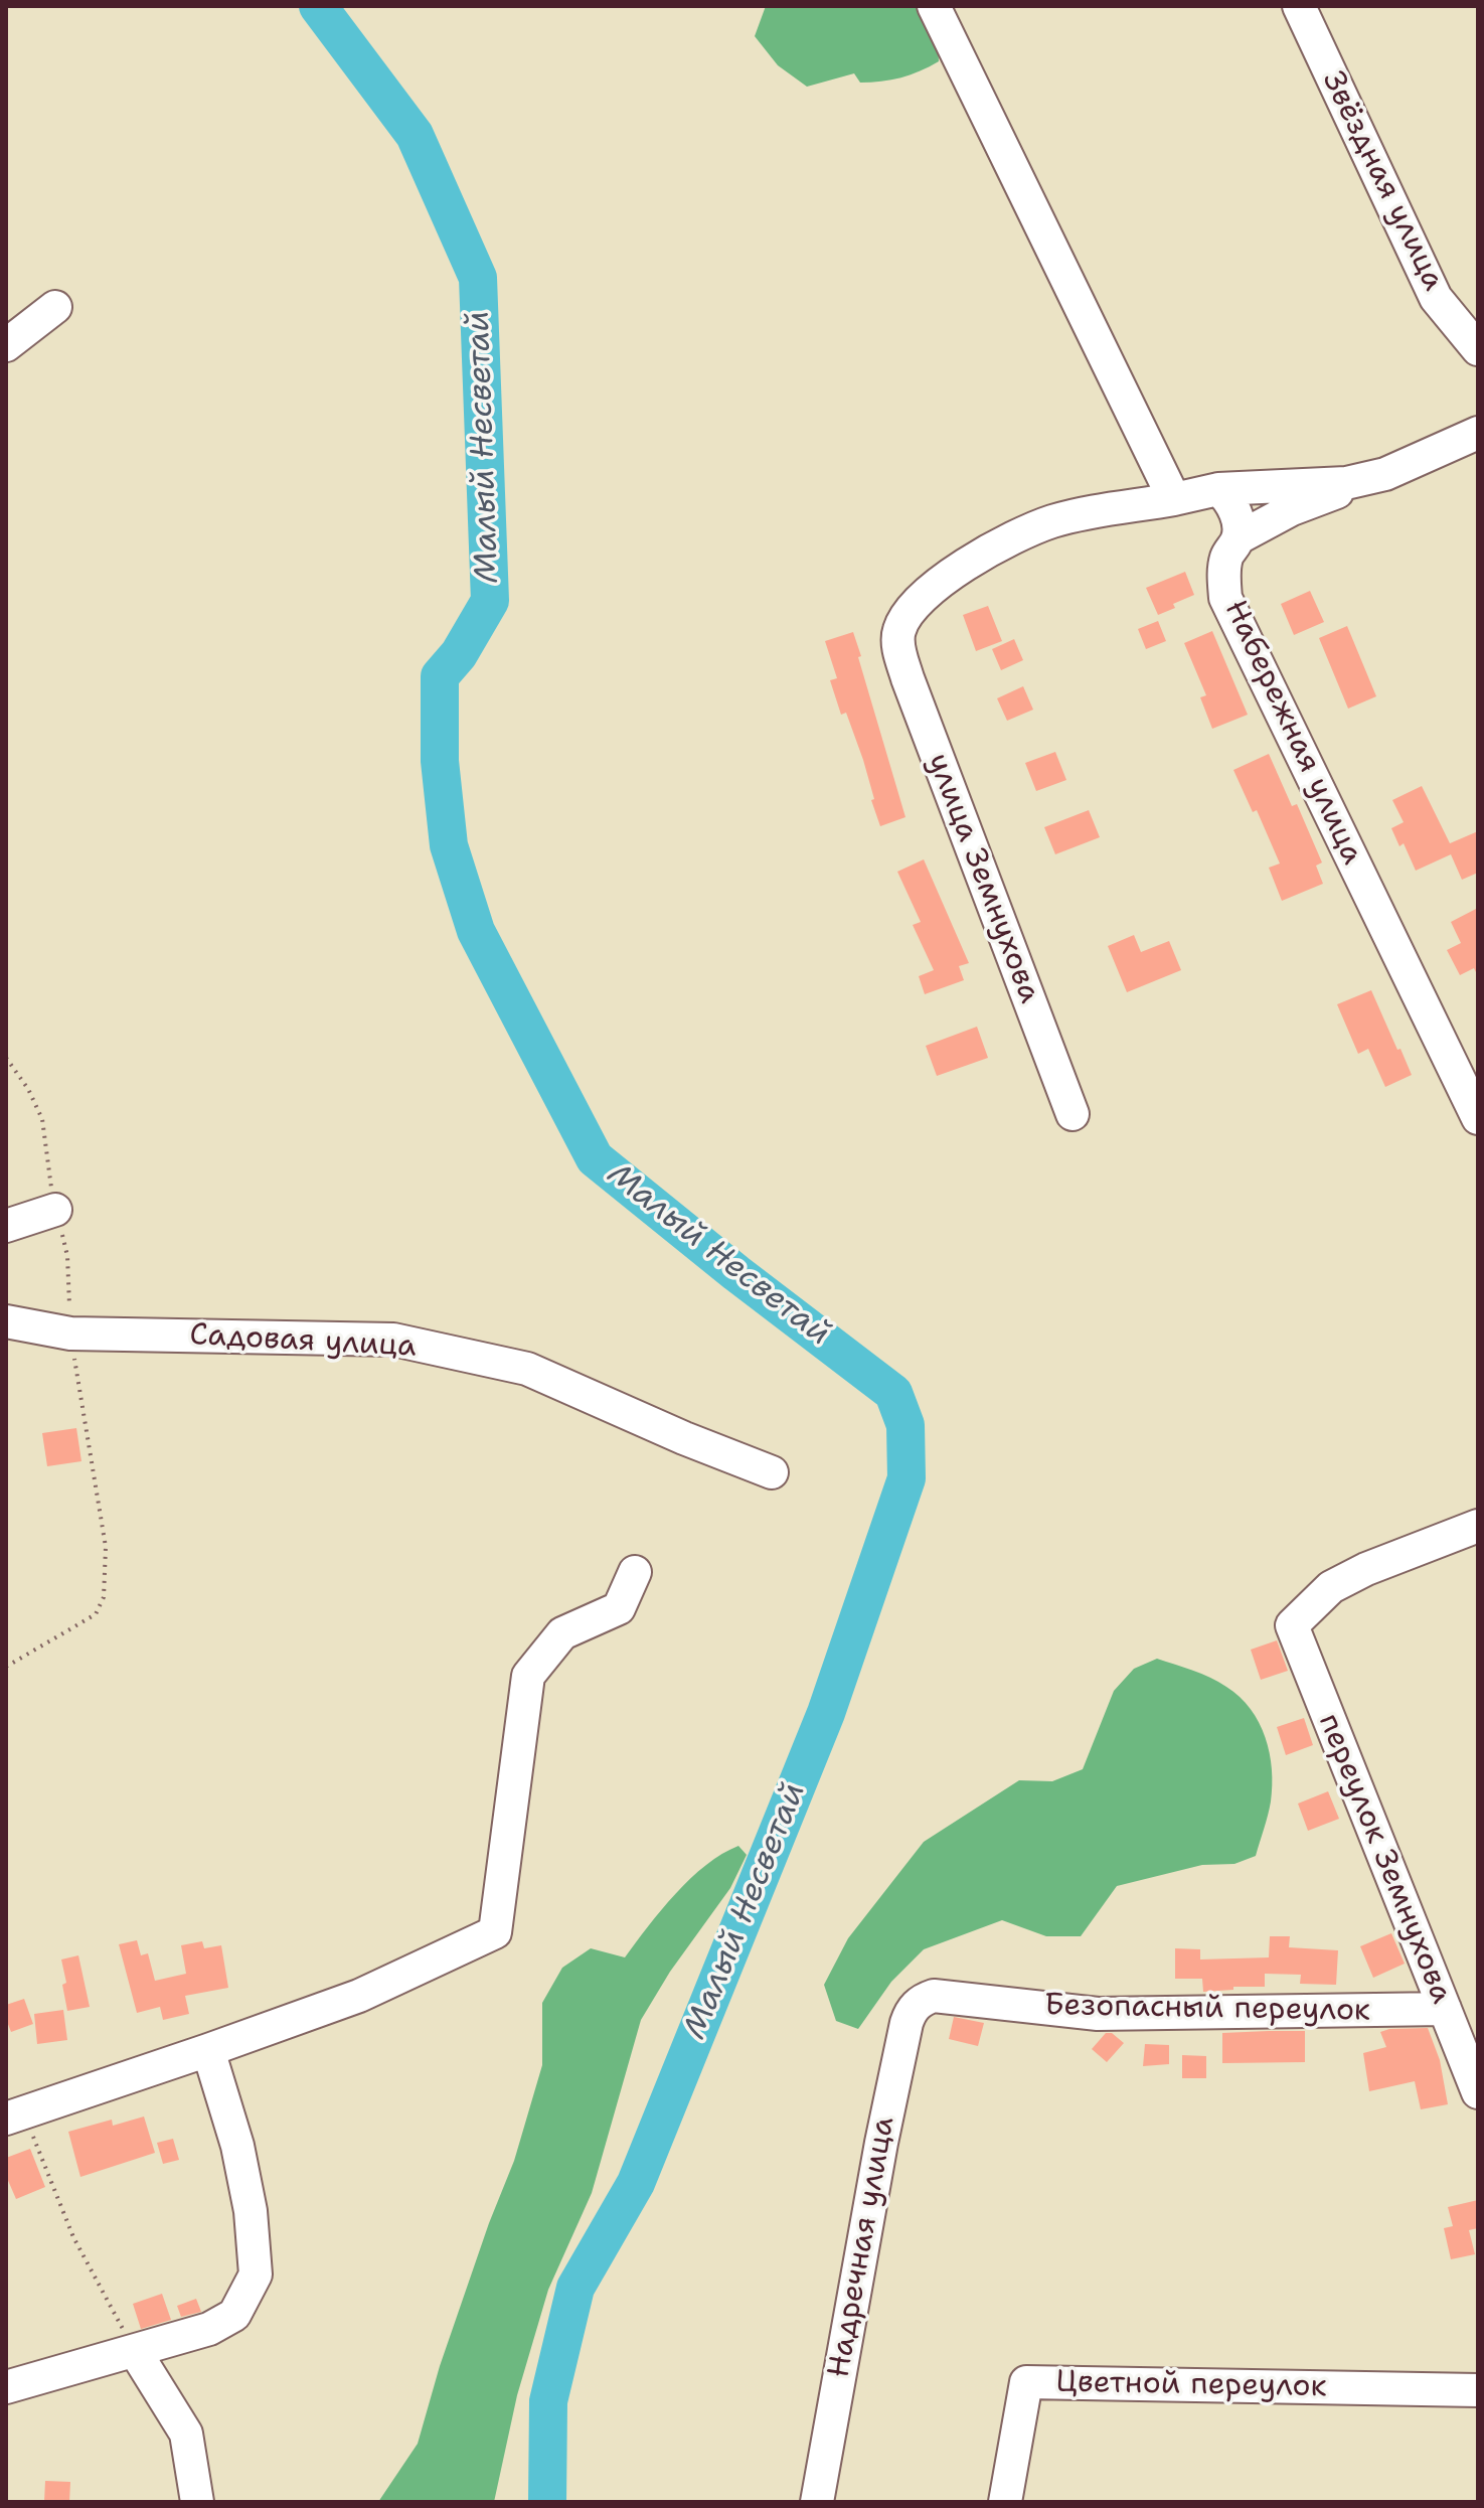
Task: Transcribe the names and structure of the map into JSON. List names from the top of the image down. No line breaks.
{"streets":{"street":["Звёздная улица","Набережная улица","улица Земнухова","Садовая улица","переулок Земнухова","Безопасный переулок","Надречная улица","Цветной переулок"]},"crossings":[["переулок Земнухова","Безопасный переулок"],["Безопасный переулок","Надречная улица"]],"water":["Малый Несветай"]}
